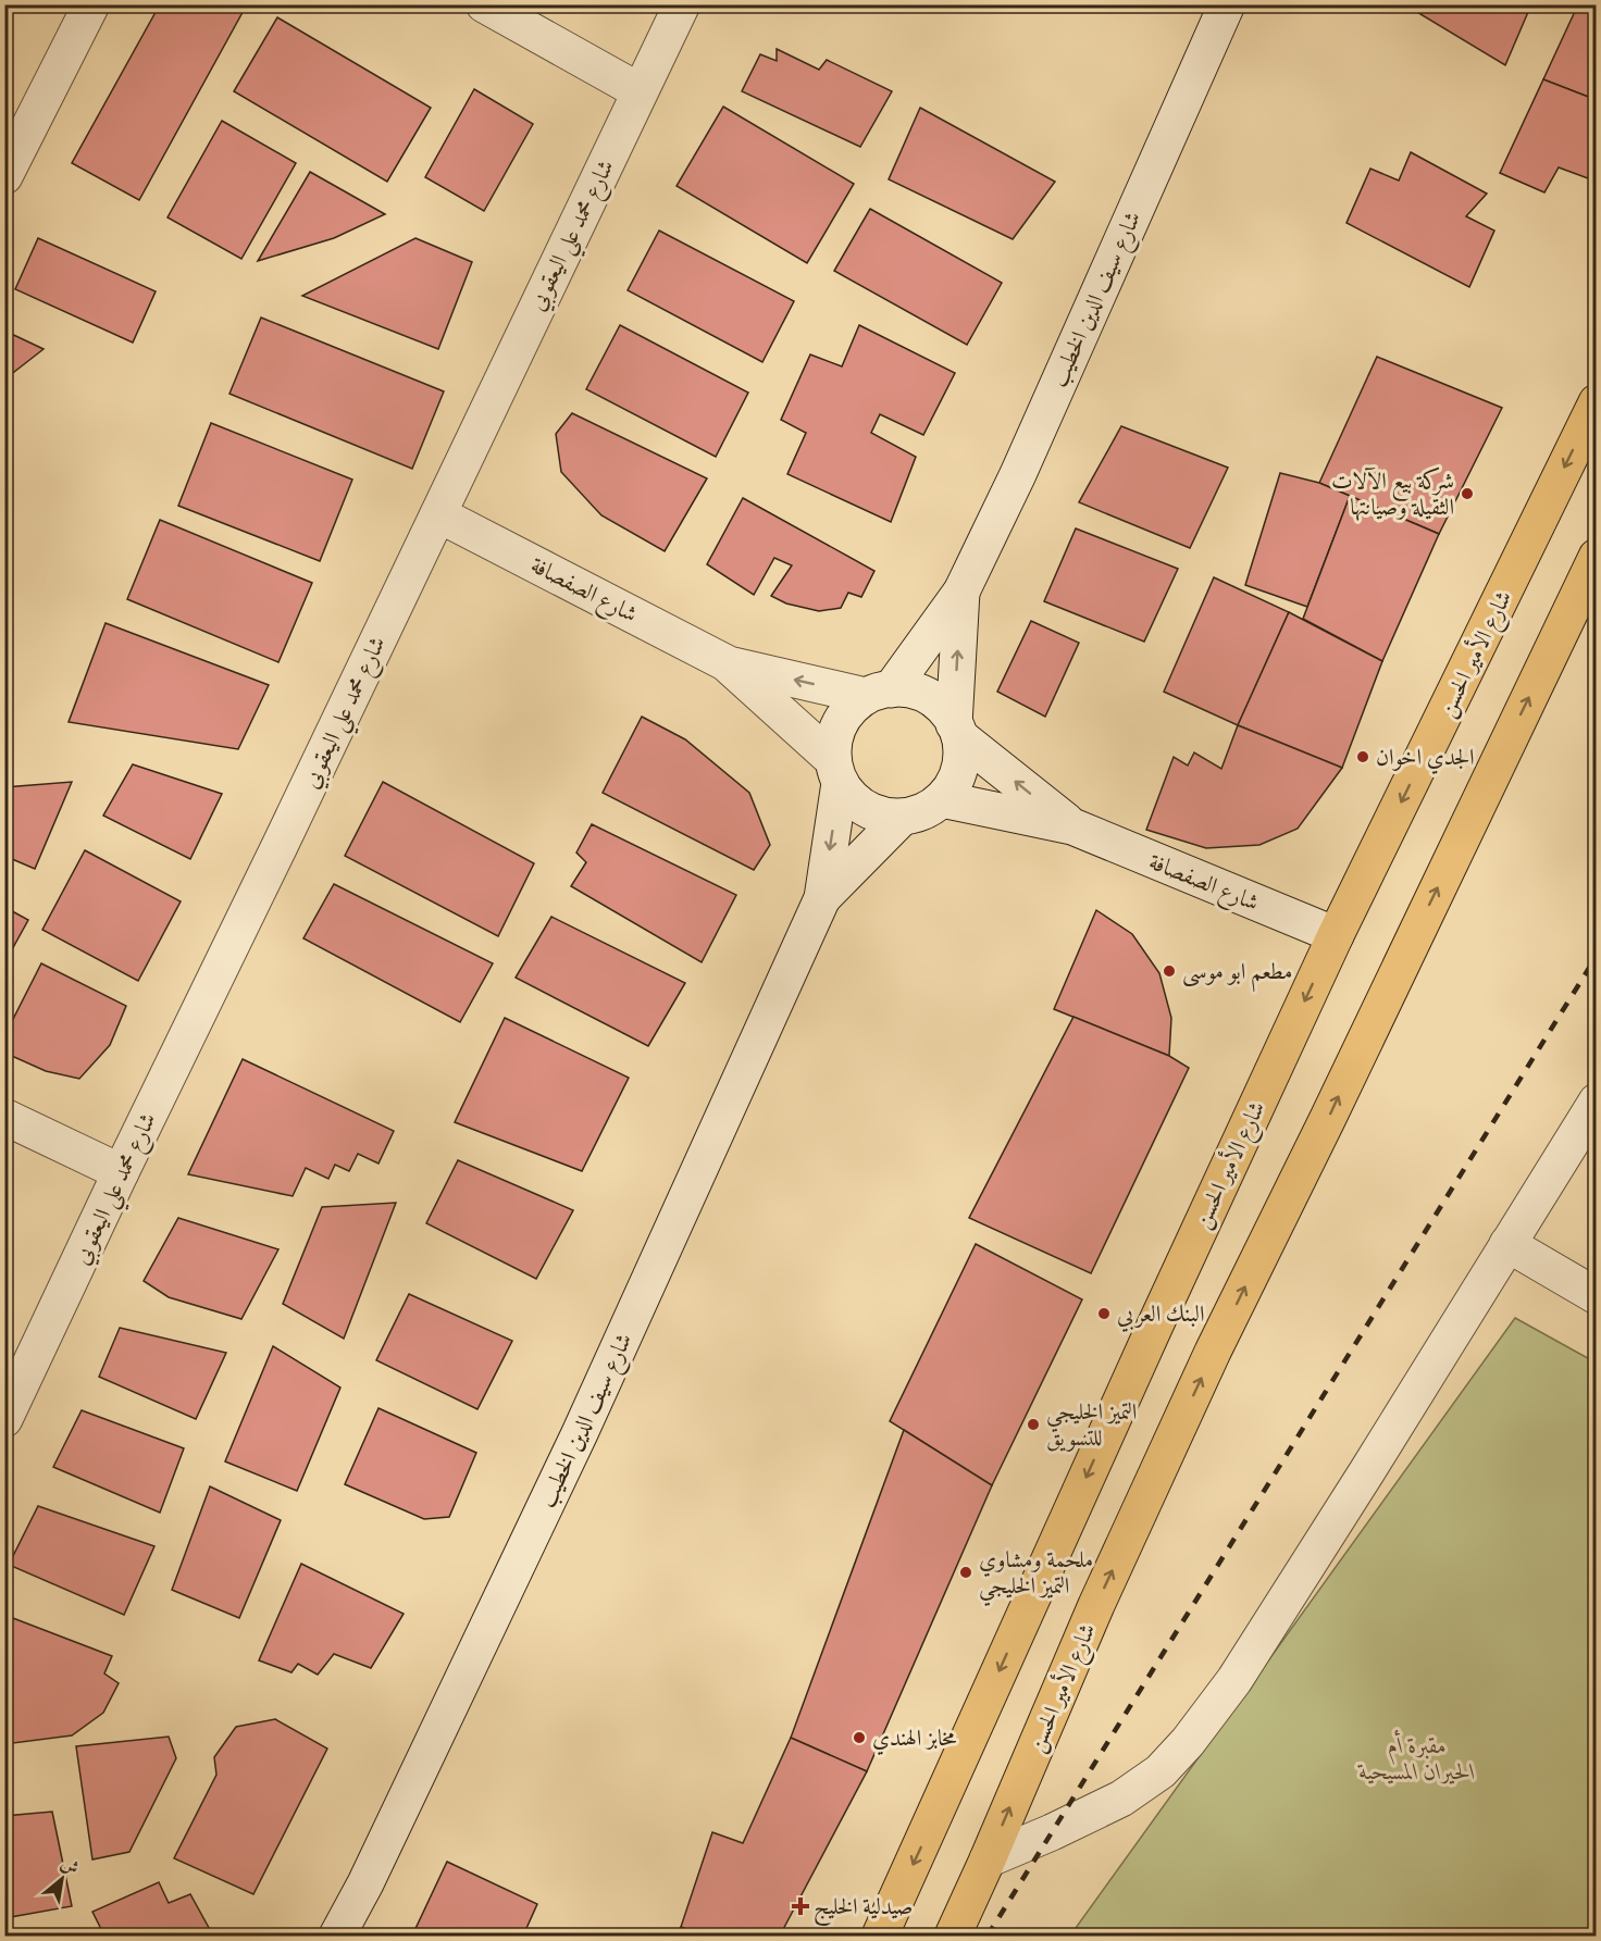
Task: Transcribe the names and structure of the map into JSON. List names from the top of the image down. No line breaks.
{"streets":{"highway":["شارع الأمير الحسن"],"street":["شارع محمد علي اليعقوبي","شارع سيف الدين الخطيب","شارع الصفصافة"]},"crossings":[["شارع محمد علي اليعقوبي","شارع الصفصافة"],["شارع سيف الدين الخطيب","شارع الصفصافة"],["شارع الصفصافة","شارع الأمير الحسن"]],"parks":["مقبرة أم الحيران المسيحية"],"places":{"other":["شركة بيع الآلات الثقيلة وصيانتها","الجدي اخوان","مطعم ابو موسى","البنك العربي","التميز الخليجي للتسويق","ملحمة ومشاوي التميز الخليجي","مخابز الهندي"],"health":["صيدلية الخليج"]},"north":"top right"}
